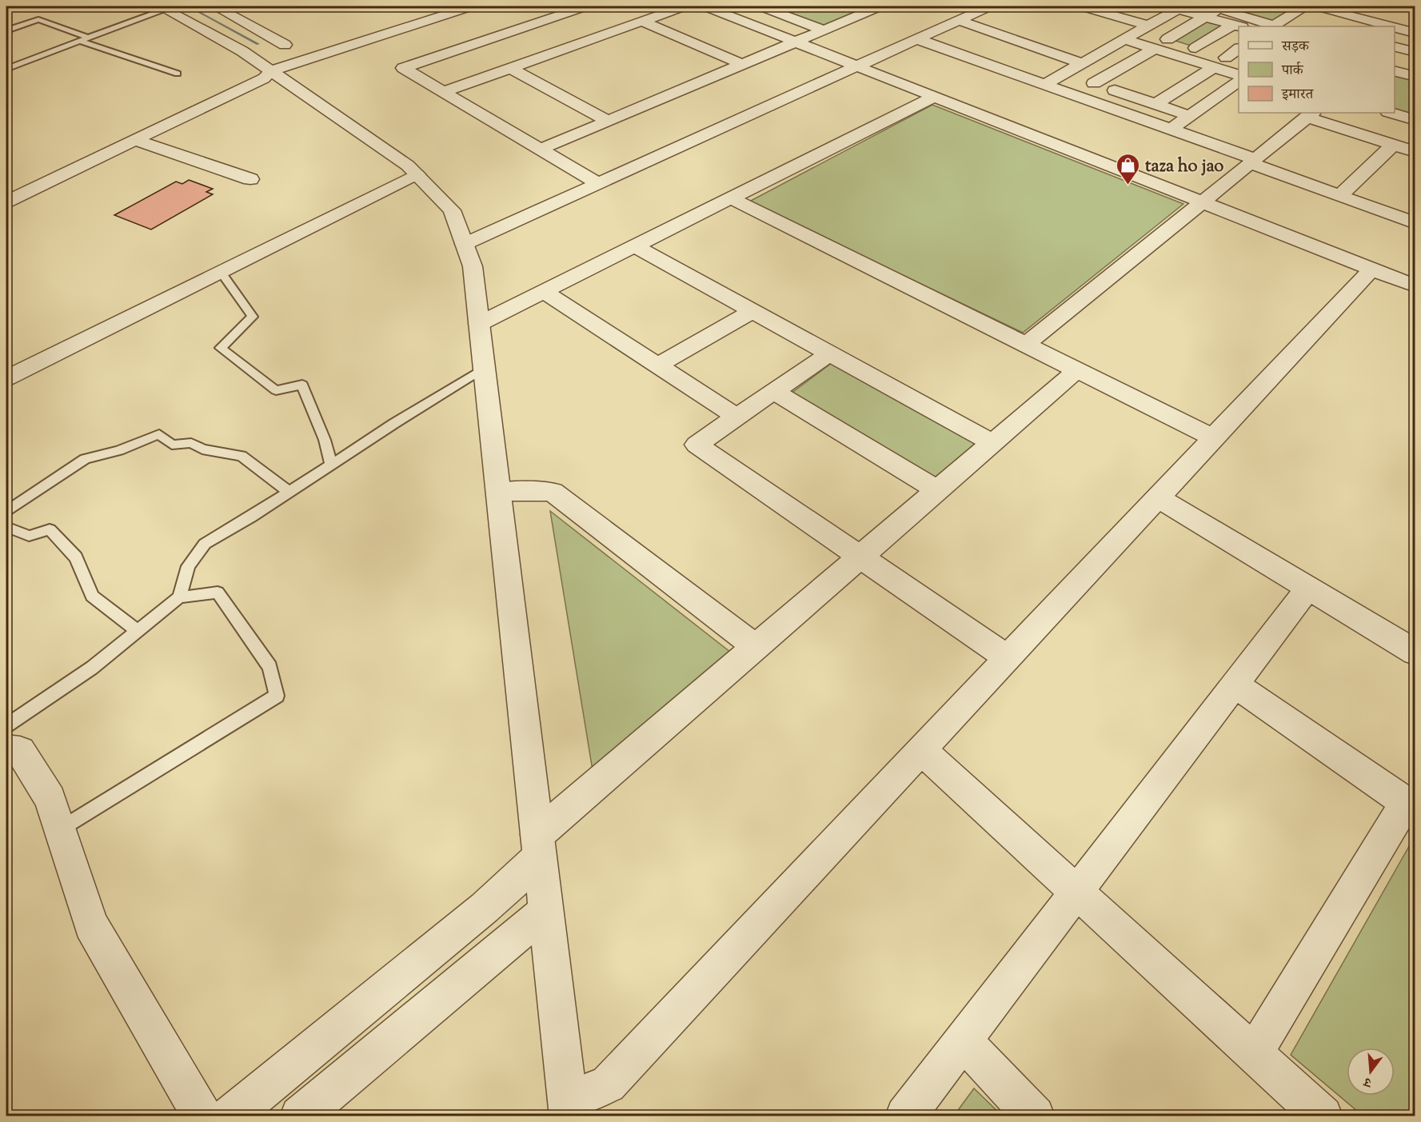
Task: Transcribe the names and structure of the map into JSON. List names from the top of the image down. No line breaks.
{"places":{"shop":["taza ho jao"]},"legend":["सड़क","पार्क","इमारत"],"north":"bottom"}
